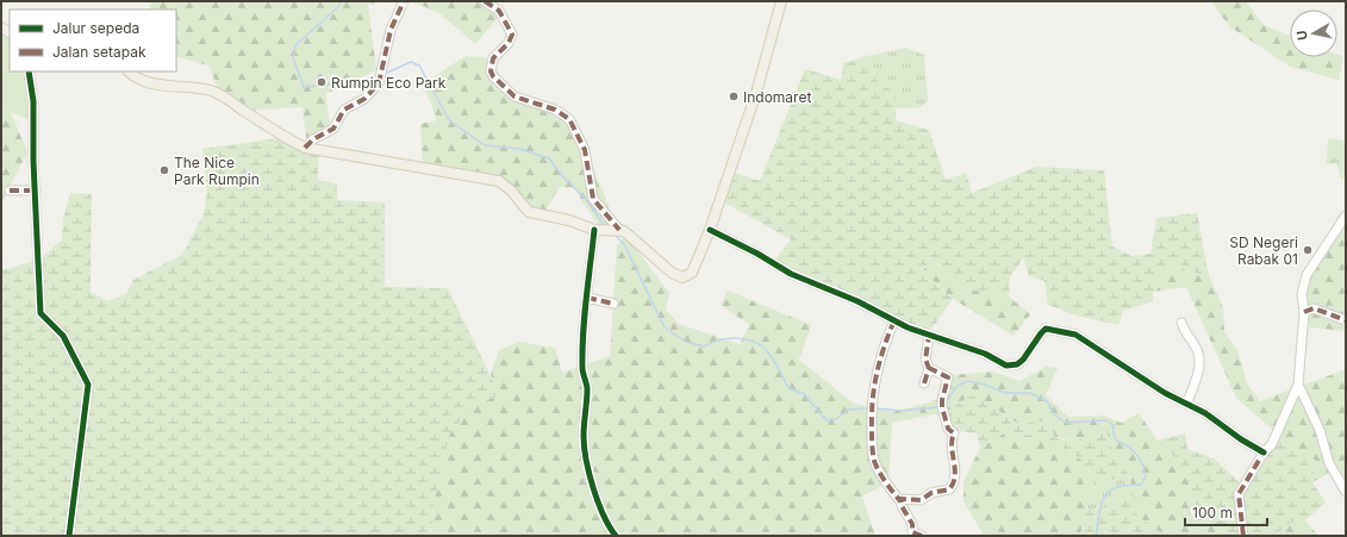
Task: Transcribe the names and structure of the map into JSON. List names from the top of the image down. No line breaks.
{"places":["Rumpin Eco Park","Indomaret","The Nice Park Rumpin","SD Negeri Rabak 01"],"legend":["Jalur sepeda","Jalan setapak"],"scale_bar":"100 m","north":"left"}
